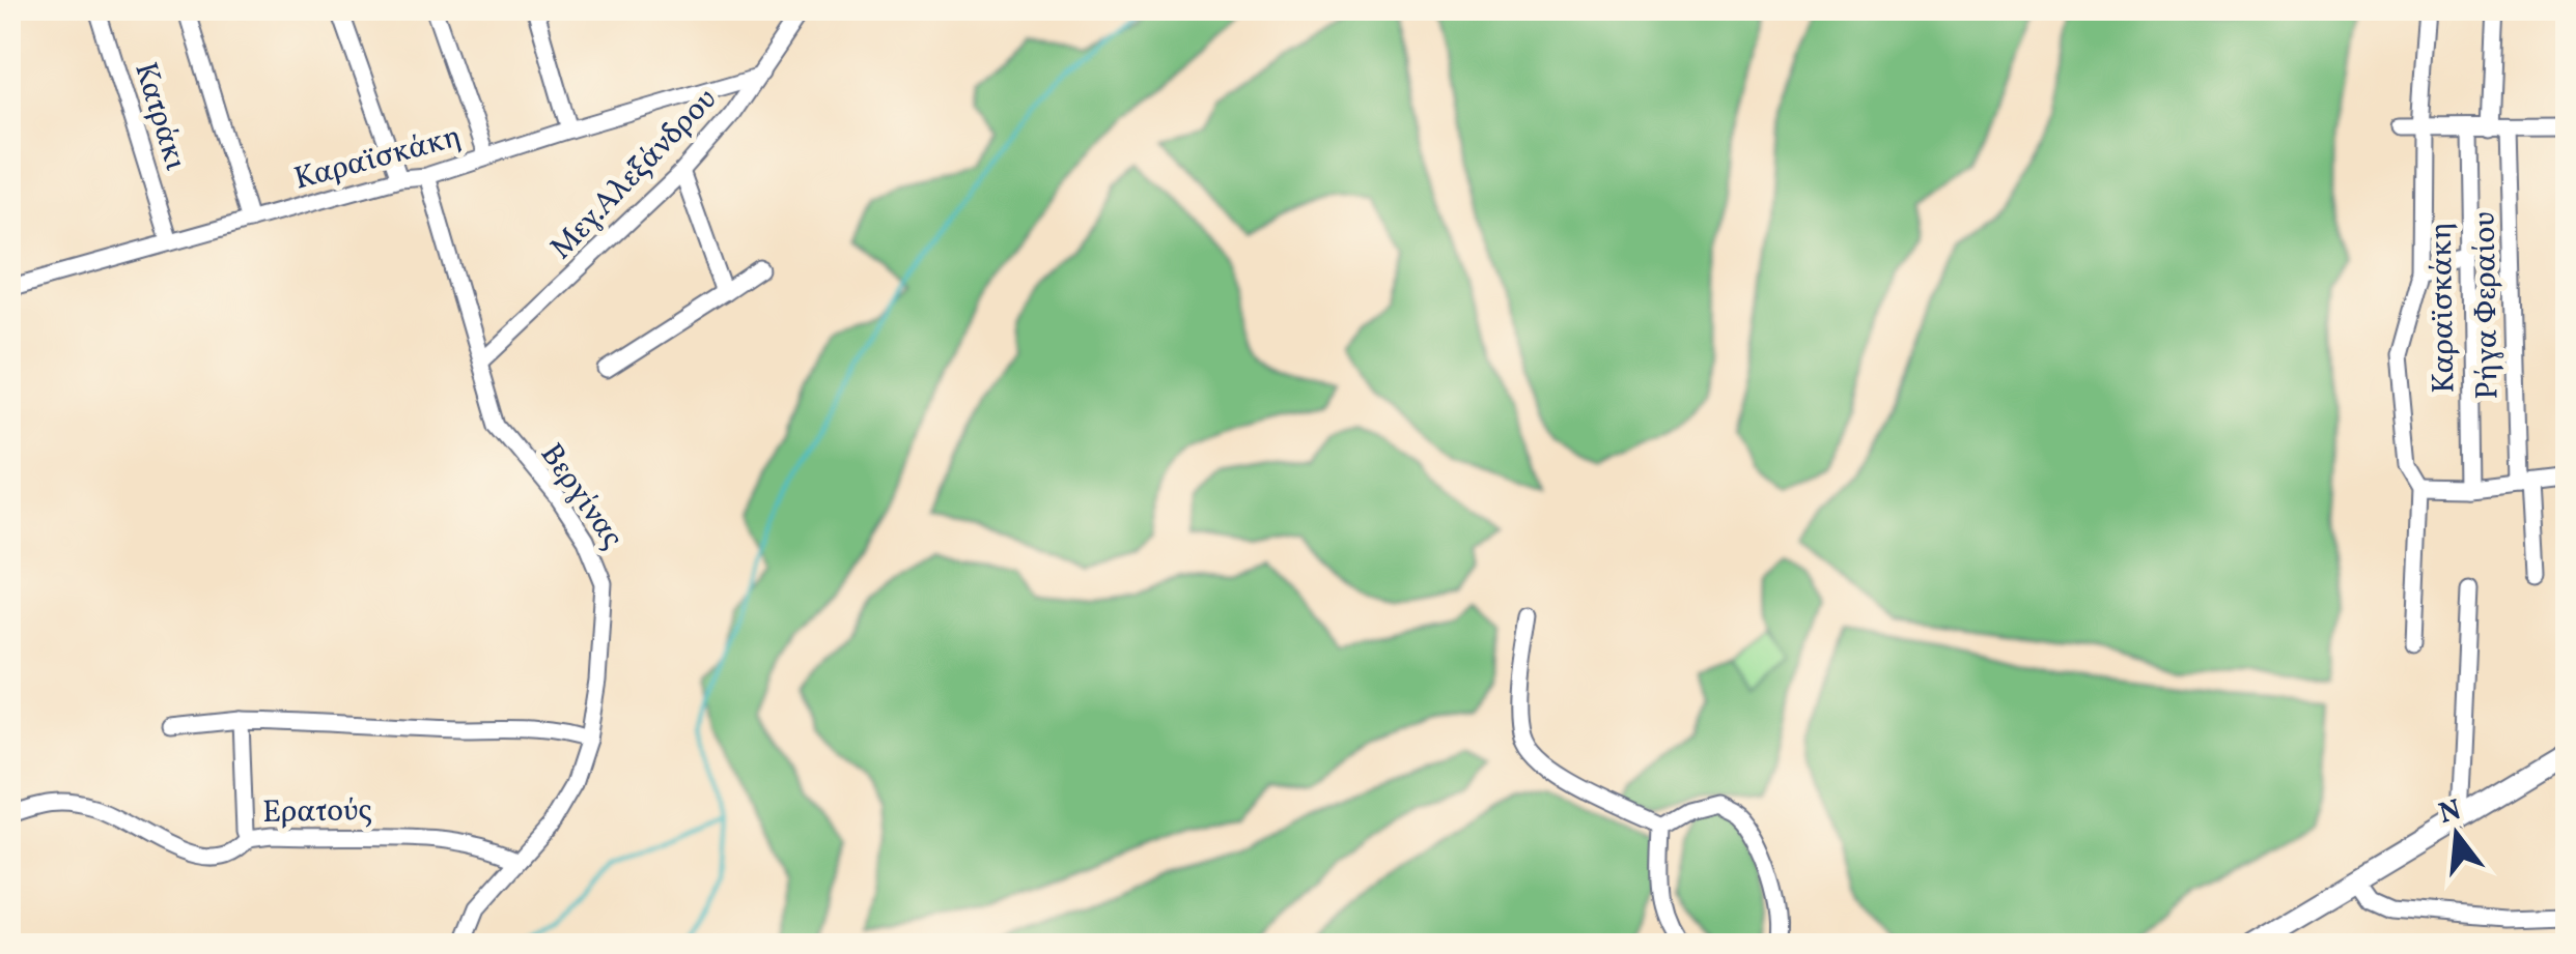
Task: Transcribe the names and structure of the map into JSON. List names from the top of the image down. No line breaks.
{"streets":{"street":["Κατράκι","Καραϊσκάκη","Μεγ.Αλεξάνδρου","Ρήγα Φεραίου","Βεργίνας","Ερατούς"]},"crossings":[["Κατράκι","Καραϊσκάκη"],["Καραϊσκάκη","Μεγ.Αλεξάνδρου"],["Καραϊσκάκη","Βεργίνας"],["Μεγ.Αλεξάνδρου","Βεργίνας"],["Βεργίνας","Ερατούς"]],"north":"top"}
